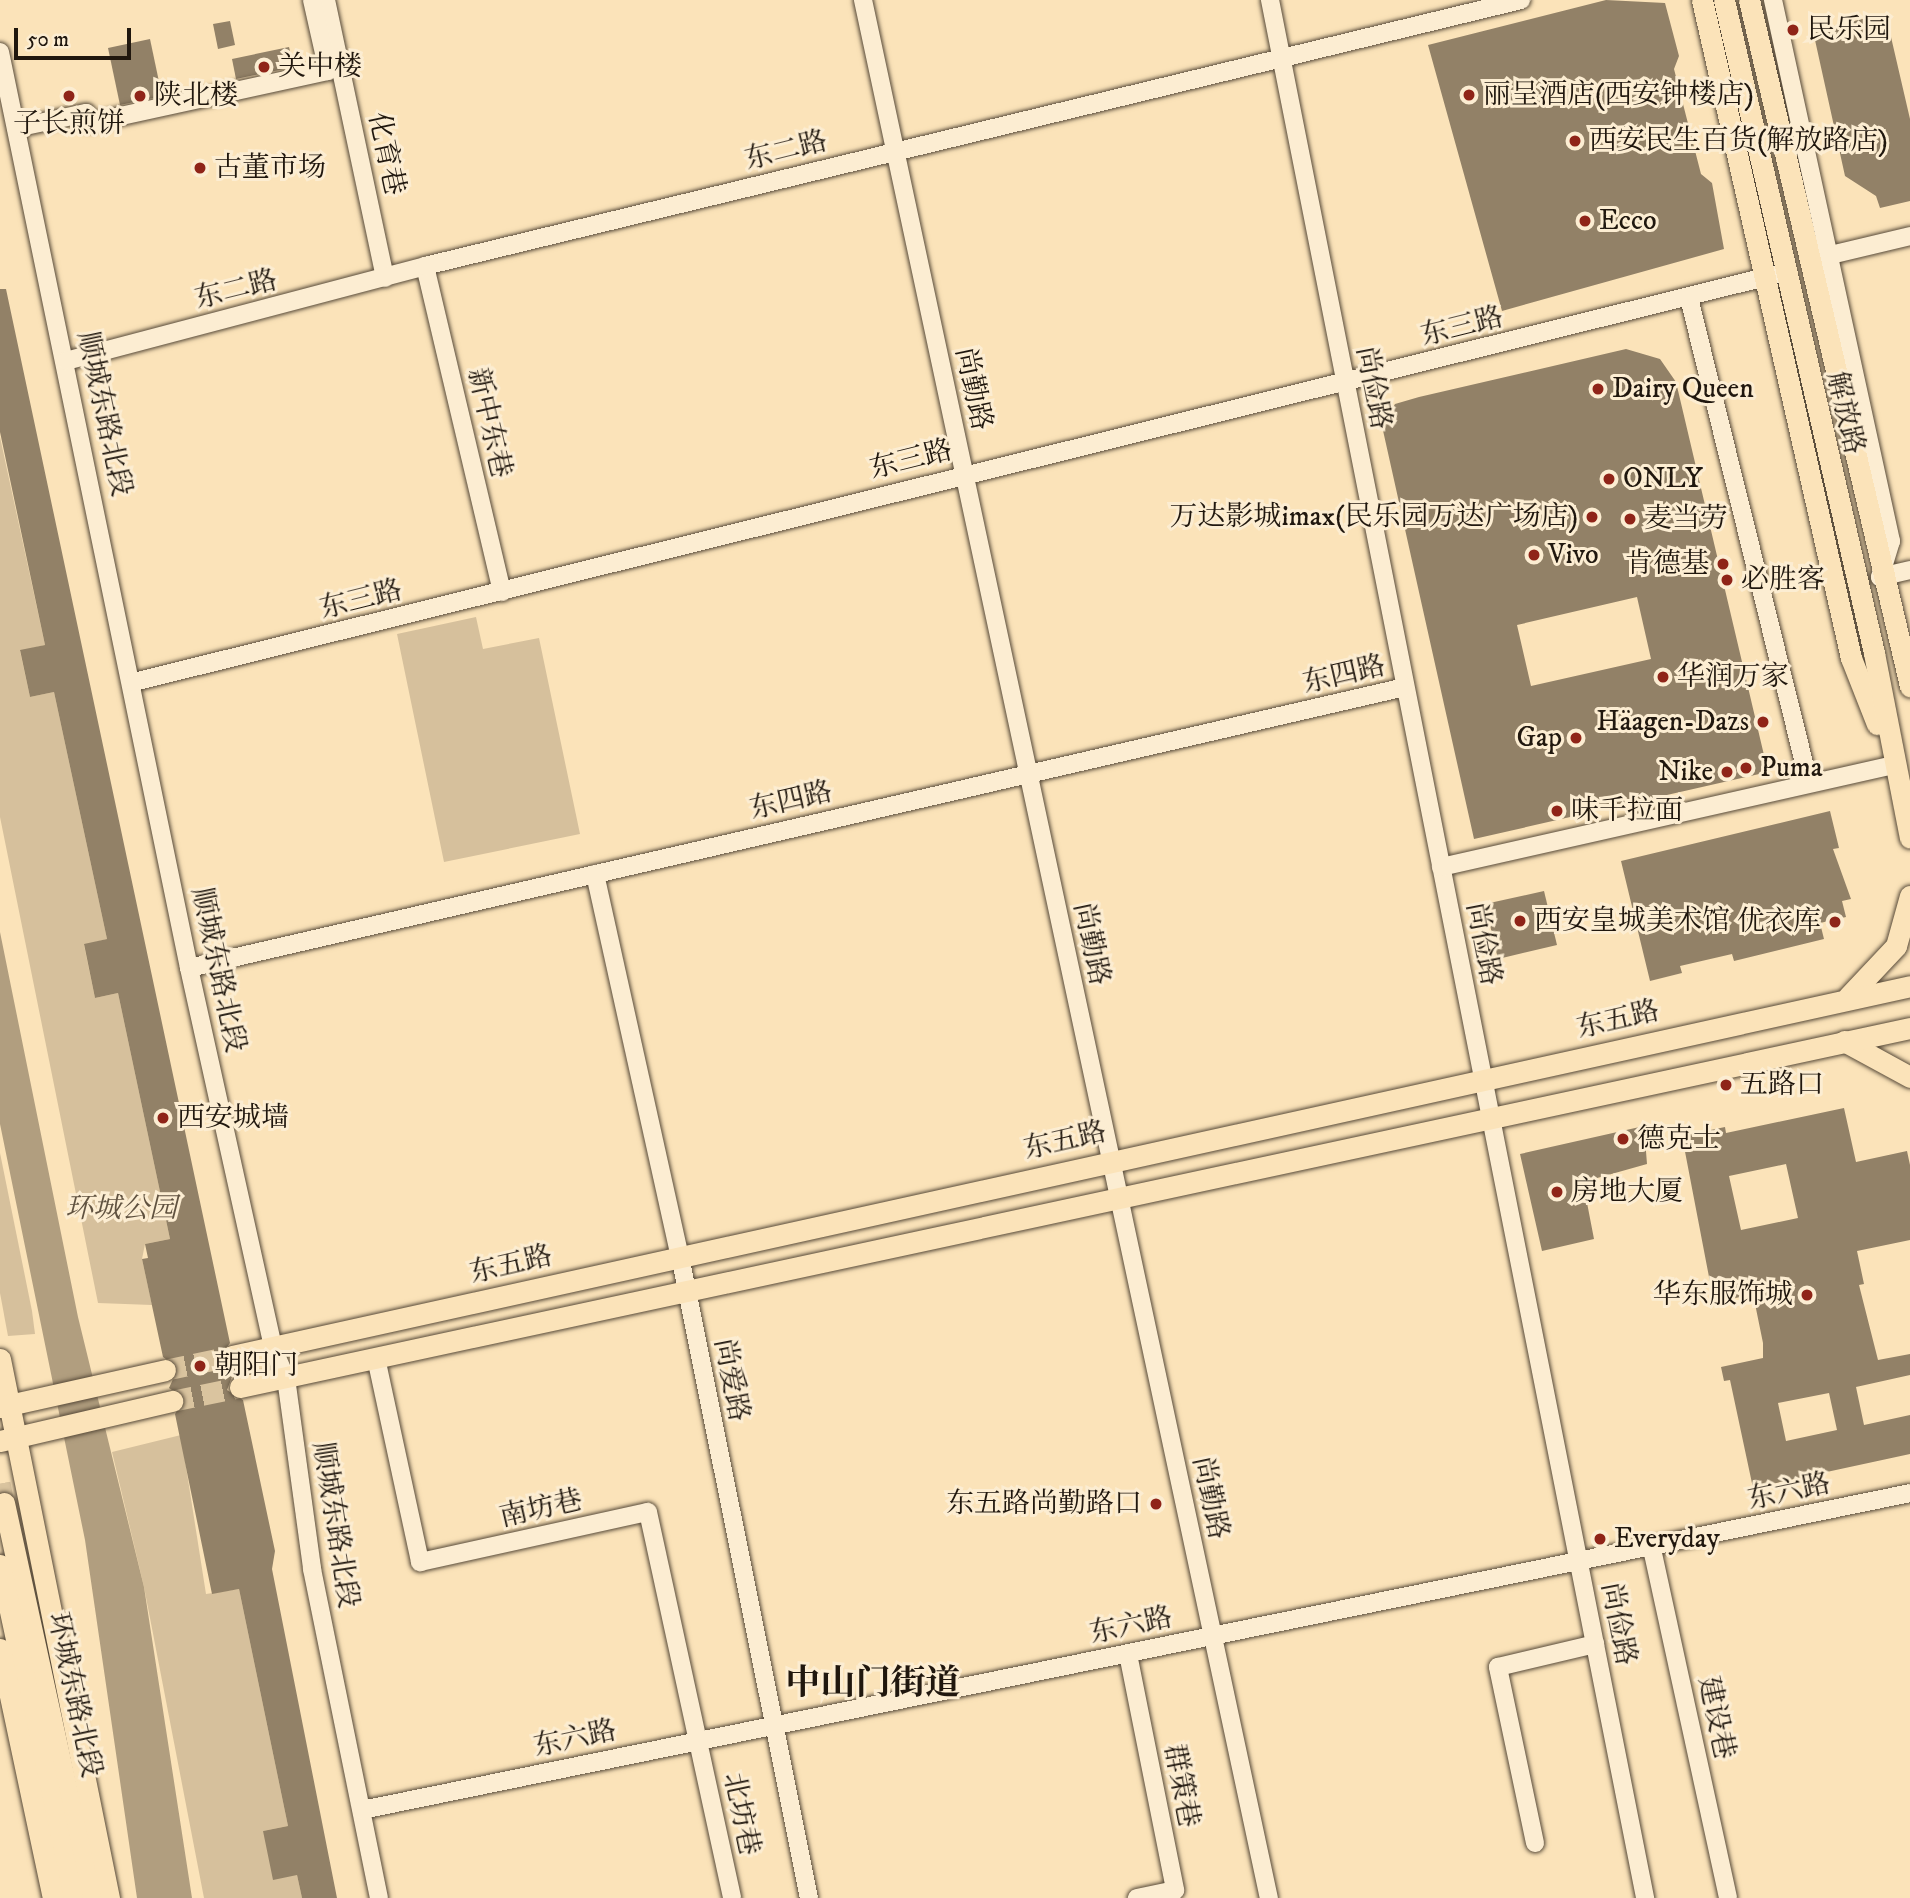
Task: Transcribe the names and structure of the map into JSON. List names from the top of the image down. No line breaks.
{"streets":{"main road":["解放路","东五路","环城东路北段"],"street":["东二路","化育巷","东三路","尚俭路","尚勤路","顺城东路北段","新中东巷","东四路","尚爱路","东六路","南坊巷","建设巷","群策巷","北坊巷"]},"crossings":[["东二路","化育巷"],["东二路","尚俭路"],["东二路","尚勤路"],["东二路","顺城东路北段"],["东二路","新中东巷"],["东三路","尚俭路"],["东三路","尚勤路"],["东三路","解放路"],["东三路","顺城东路北段"],["东三路","新中东巷"],["尚俭路","东四路"],["尚俭路","东五路"],["尚俭路","东六路"],["尚勤路","东四路"],["尚勤路","东五路"],["尚勤路","东六路"],["顺城东路北段","东四路"],["顺城东路北段","东五路"],["顺城东路北段","东六路"],["东四路","尚爱路"],["东五路","尚爱路"],["尚爱路","东六路"],["东六路","南坊巷"],["东六路","建设巷"],["东六路","群策巷"],["东六路","北坊巷"],["南坊巷","北坊巷"]],"districts":["中山门街道"],"parks":["环城公园"],"places":["民乐园","关中楼","丽呈酒店(西安钟楼店)","子长煎饼","陕北楼","西安民生百货(解放路店)","古董市场","Ecco","Dairy Queen","ONLY","万达影城imax(民乐园万达广场店)","麦当劳","Vivo","肯德基","必胜客","华润万家","Häagen-Dazs","Gap","Puma","Nike","味千拉面","西安皇城美术馆","优衣库","五路口","西安城墙","德克士","房地大厦","华东服饰城","朝阳门","东五路尚勤路口","Everyday"],"scale_bar":"50 m"}
